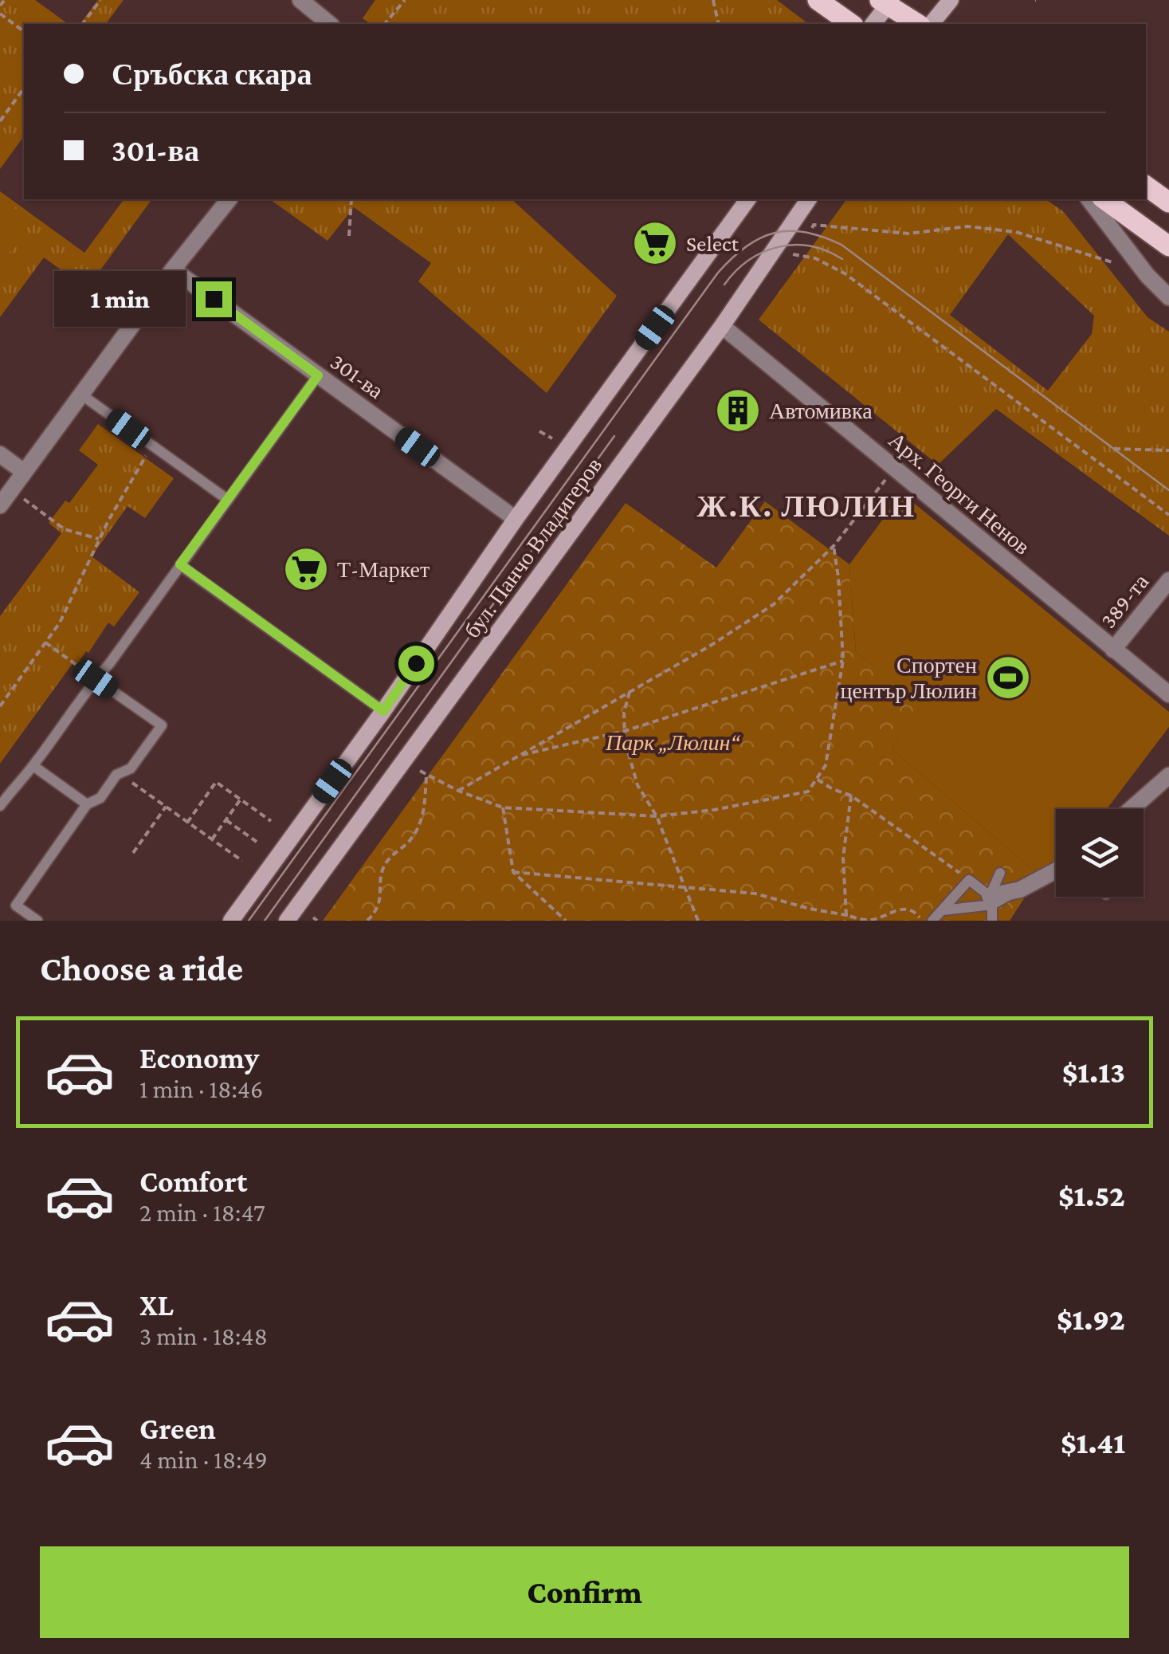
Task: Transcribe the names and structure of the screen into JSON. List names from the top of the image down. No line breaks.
{"streets":{"main road":["бул. Панчо Владигеров"],"street":["301-ва","Арх. Георги Ненов","389-та"]},"crossings":[["301-ва","бул. Панчо Владигеров"],["Арх. Георги Ненов","бул. Панчо Владигеров"],["Арх. Георги Ненов","389-та"]],"districts":["Ж.К. ЛЮЛИН"],"parks":["Парк „Люлин“"],"places":{"supermarket":["Select","Т-Маркет"],"building":["Автомивка"],"sports":["Спортен център Люлин"]},"page":{"banner":["Сръбска скара","301-ва"],"bubble":"1 min","heading":"Choose a ride","list":[{"name":"Economy","note":"1 min · 18:46","value":"$1.13"},{"name":"Comfort","note":"2 min · 18:47","value":"$1.52"},{"name":"XL","note":"3 min · 18:48","value":"$1.92"},{"name":"Green","note":"4 min · 18:49","value":"$1.41"}],"buttons":"Confirm"}}
